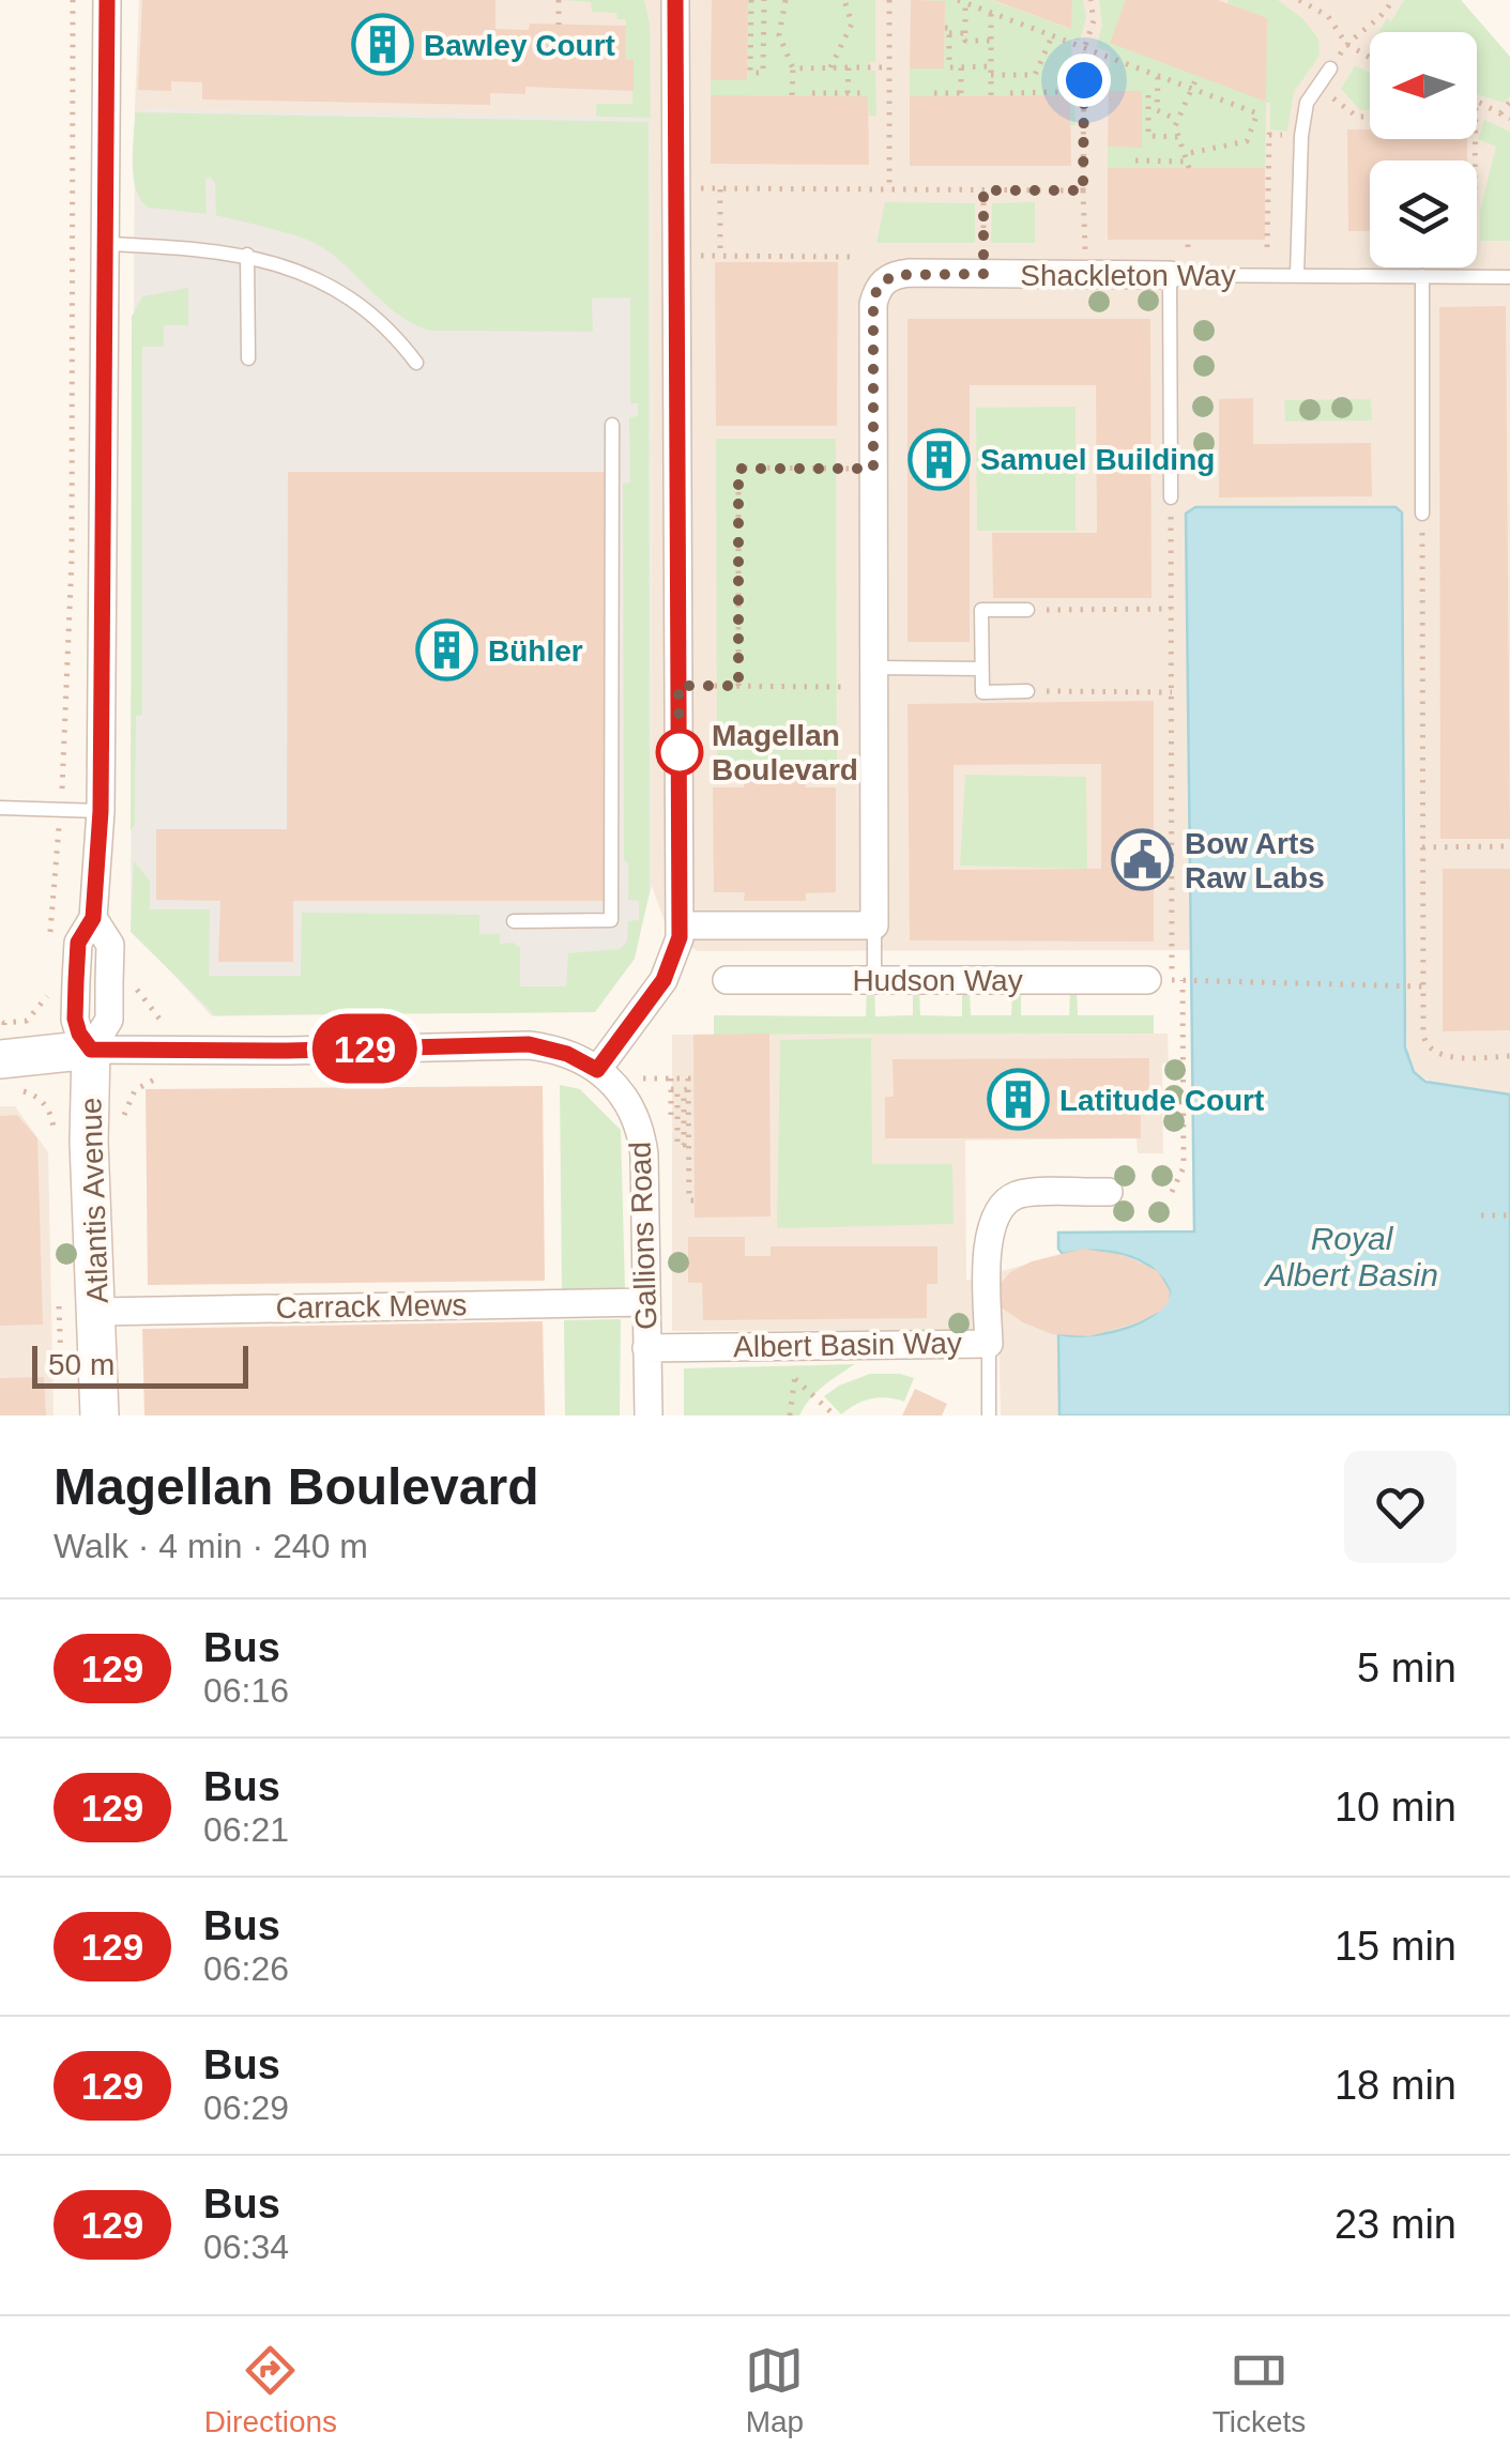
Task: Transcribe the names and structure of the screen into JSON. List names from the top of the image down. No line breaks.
{"streets":{"street":["Shackleton Way","Hudson Way","Atlantis Avenue","Gallions Road","Carrack Mews","Albert Basin Way"]},"crossings":[["Atlantis Avenue","Gallions Road"],["Atlantis Avenue","Carrack Mews"],["Gallions Road","Carrack Mews"],["Gallions Road","Albert Basin Way"]],"water":["Royal Albert Basin"],"places":{"building":["Bawley Court","Samuel Building","Bühler","Latitude Court"],"other":["Magellan Boulevard"],"public building":["Bow Arts Raw Labs"]},"lines":["bus line 129"],"scale_bar":"50 m","north":"left","page":{"on_map":"129","scale":"50 m","heading":["Magellan Boulevard","Walk · 4 min · 240 m"],"list":[{"mark":"129","name":"Bus","note":"06:16","value":"5 min"},{"mark":"129","name":"Bus","note":"06:21","value":"10 min"},{"mark":"129","name":"Bus","note":"06:26","value":"15 min"},{"mark":"129","name":"Bus","note":"06:29","value":"18 min"},{"mark":"129","name":"Bus","note":"06:34","value":"23 min"}],"tabs":["Directions","Map","Tickets"]}}
